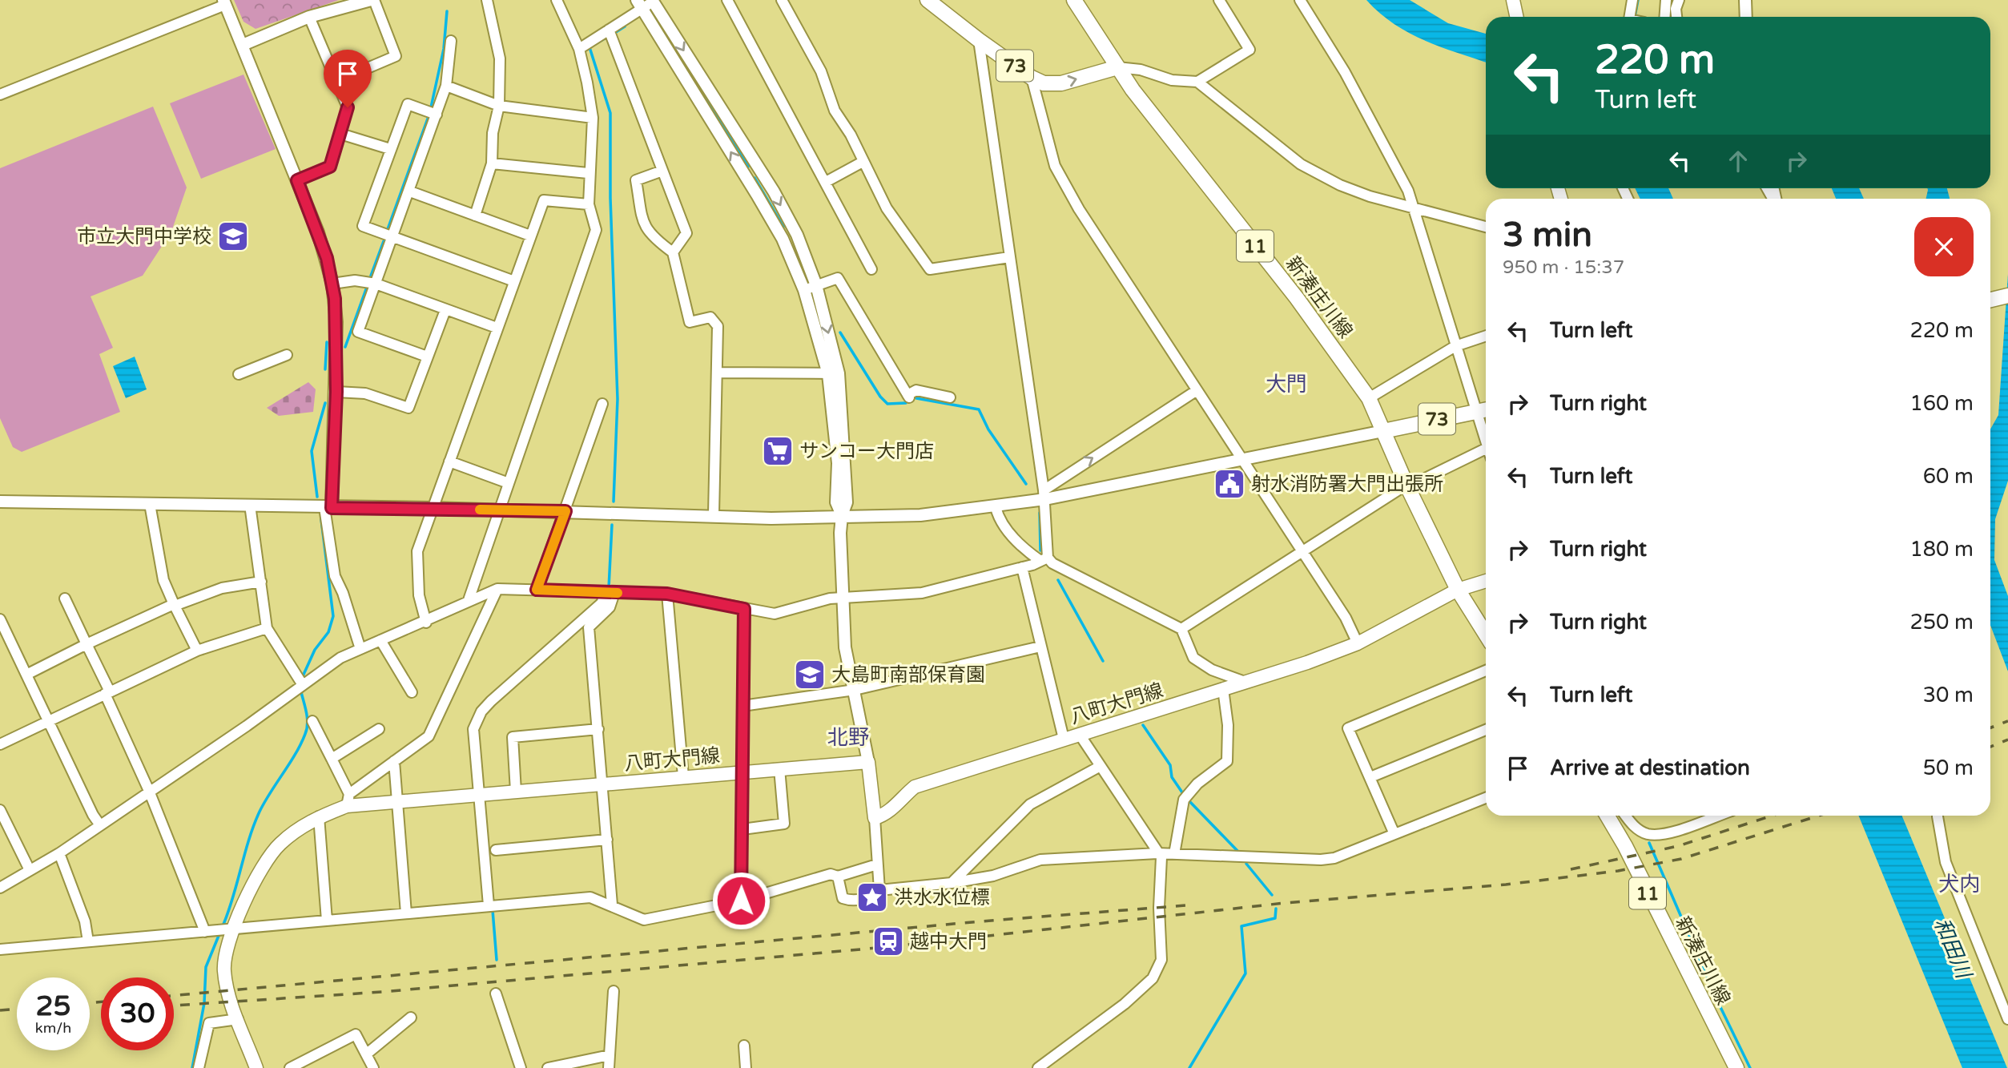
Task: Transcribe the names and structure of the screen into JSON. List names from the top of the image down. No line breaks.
{"streets":{"main road":["73","11","新湊庄川線","八町大門線"]},"crossings":[["73","新湊庄川線"],["新湊庄川線","八町大門線"]],"districts":["大門","北野","犬内"],"water":["和田川"],"places":{"school or university":["市立大門中学校","大島町南部保育園"],"supermarket":["サンコー大門店"],"public building":["射水消防署大門出張所"],"place":["洪水水位標"],"station":["越中大門"]},"page":{"turn":["220 m","Turn left"],"heading":["3 min","950 m · 15:37"],"list":[{"name":"Turn left","value":"220 m"},{"name":"Turn right","value":"160 m"},{"name":"Turn left","value":"60 m"},{"name":"Turn right","value":"180 m"},{"name":"Turn right","value":"250 m"},{"name":"Turn left","value":"30 m"},{"name":"Arrive at destination","value":"50 m"}],"speed":"25 km/h","limit":"30"}}
